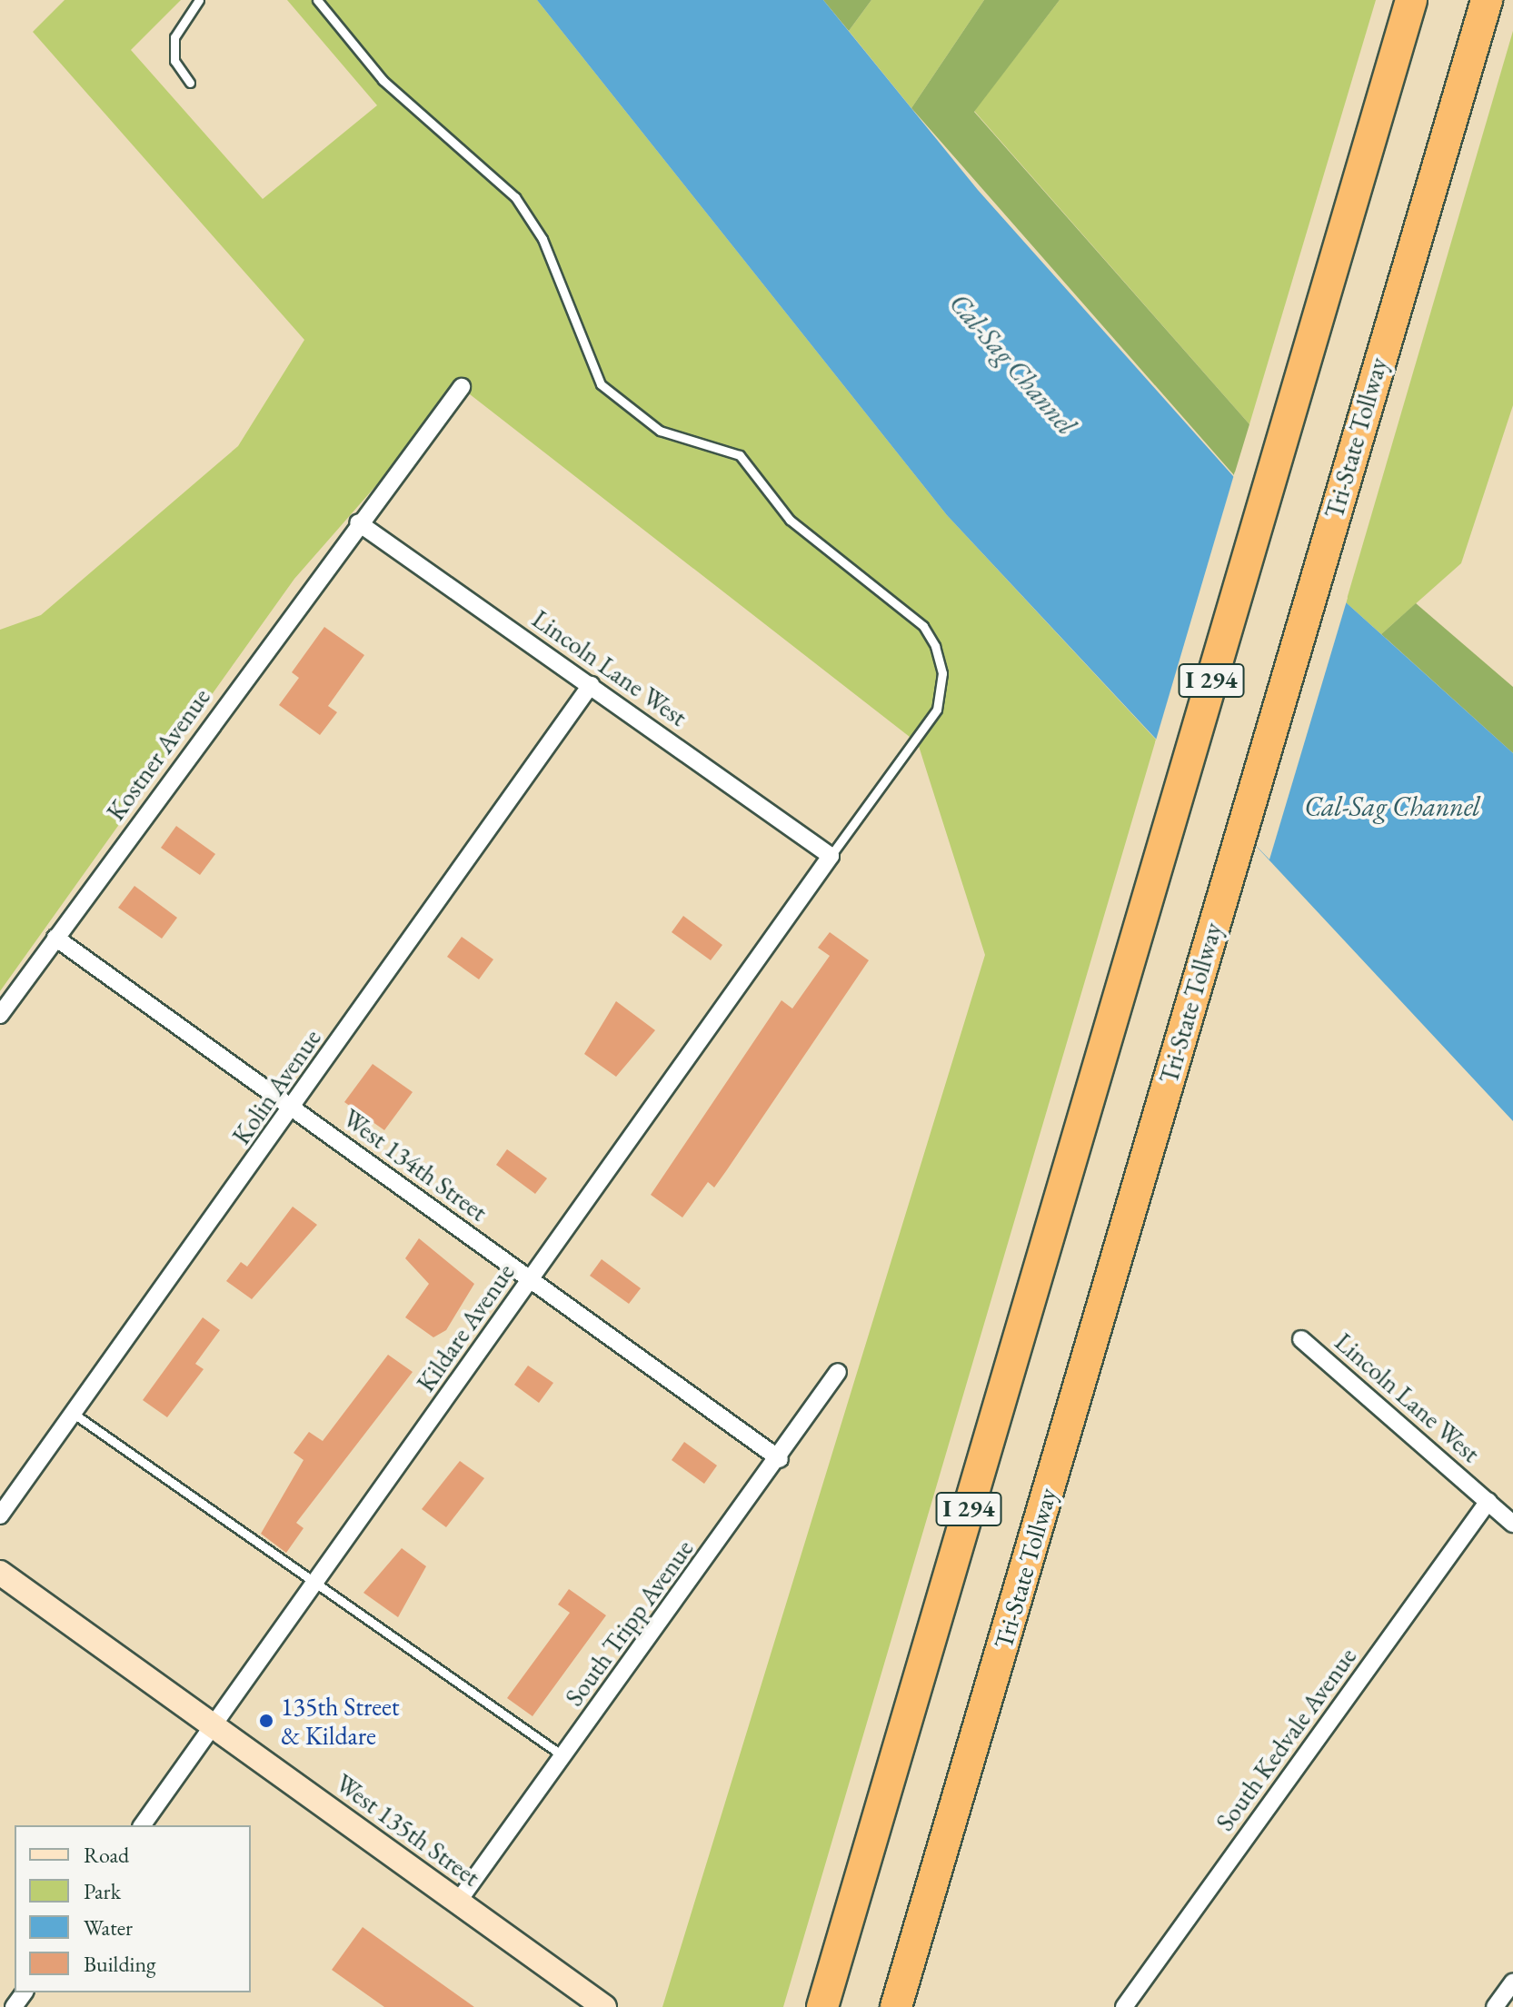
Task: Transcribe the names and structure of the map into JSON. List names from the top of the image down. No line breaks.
{"streets":{"highway":["Tri-State Tollway","I 294"],"street":["Lincoln Lane West","Kostner Avenue","Kolin Avenue","West 134th Street","Kildare Avenue","South Tripp Avenue","South Kedvale Avenue","West 135th Street"]},"crossings":[["Lincoln Lane West","Kostner Avenue"],["Lincoln Lane West","Kolin Avenue"],["Lincoln Lane West","Kildare Avenue"],["Lincoln Lane West","South Kedvale Avenue"],["Kostner Avenue","West 134th Street"],["Kolin Avenue","West 134th Street"],["West 134th Street","Kildare Avenue"],["West 134th Street","South Tripp Avenue"],["Kildare Avenue","West 135th Street"],["South Tripp Avenue","West 135th Street"]],"water":["Cal-Sag Channel"],"places":["135th Street & Kildare"],"legend":["Road","Park","Water","Building"]}
